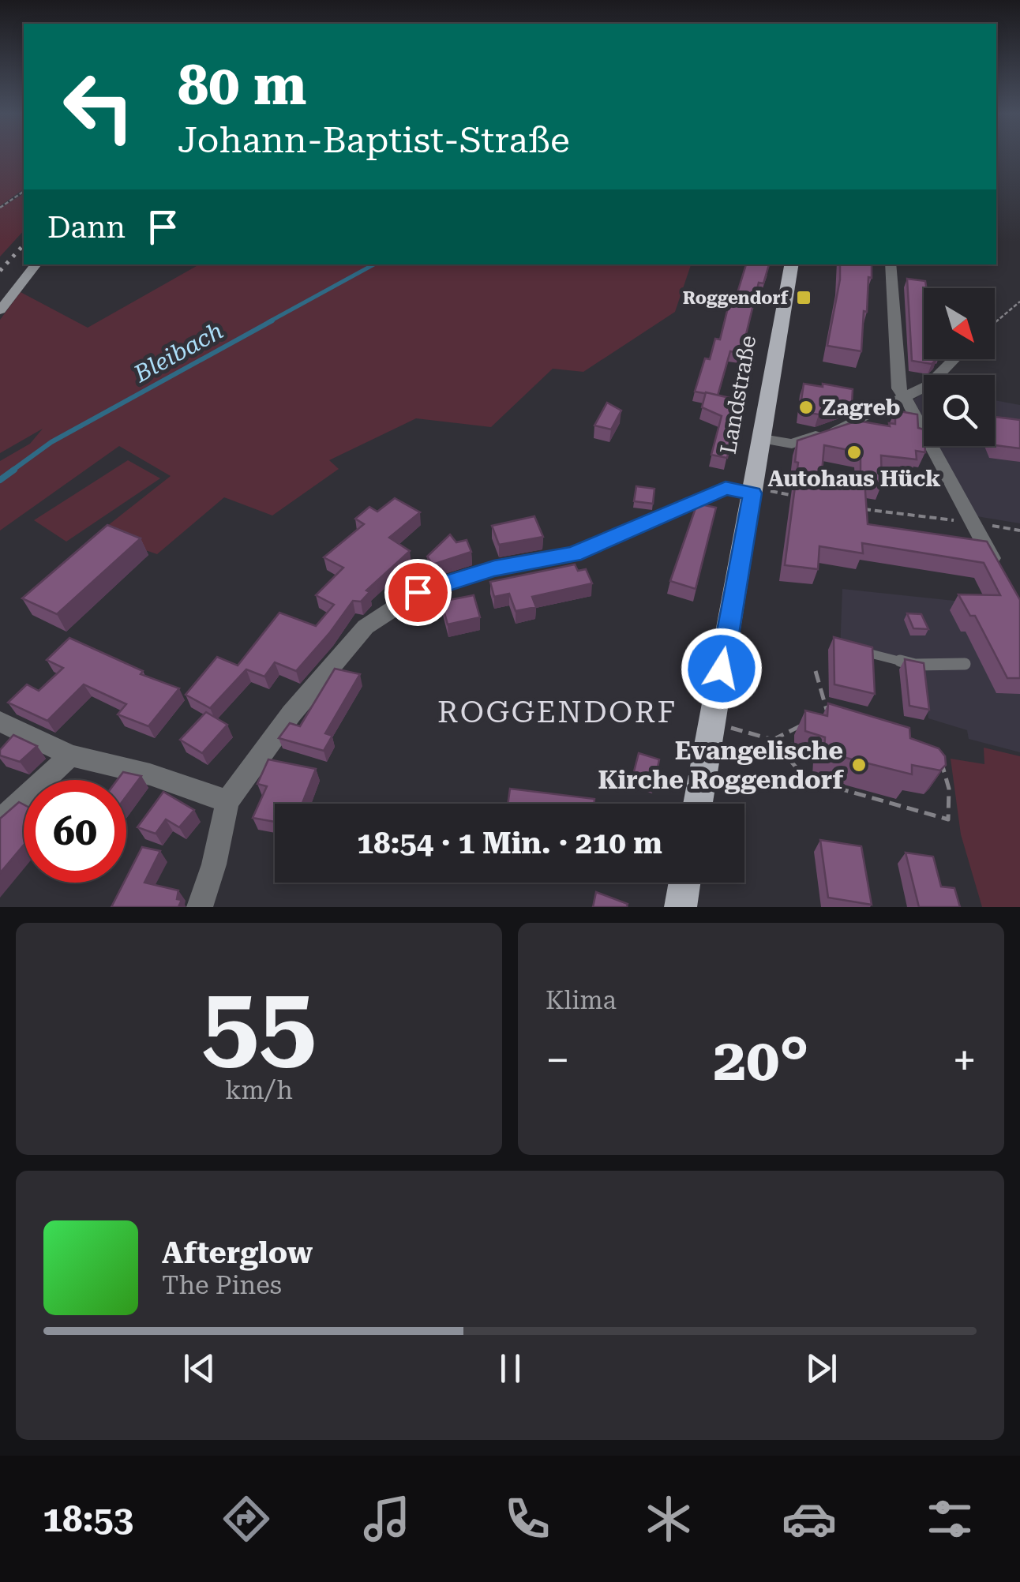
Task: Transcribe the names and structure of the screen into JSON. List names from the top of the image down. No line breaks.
{"streets":{"main road":["Landstraße"]},"districts":["ROGGENDORF"],"water":["Bleibach"],"places":{"transit":["Roggendorf"],"other":["Zagreb","Autohaus Hück","Evangelische Kirche Roggendorf"]},"north":"bottom right","page":{"turn":["80 m","Johann-Baptist-Straße"],"then":"Dann","limit":"60","trip":"18:54 · 1 Min. · 210 m","tile":[["55","km/h"],"Klima"],"heat":["−","20°","+"],"song":["Afterglow","The Pines"],"tabs":"18:53"}}
